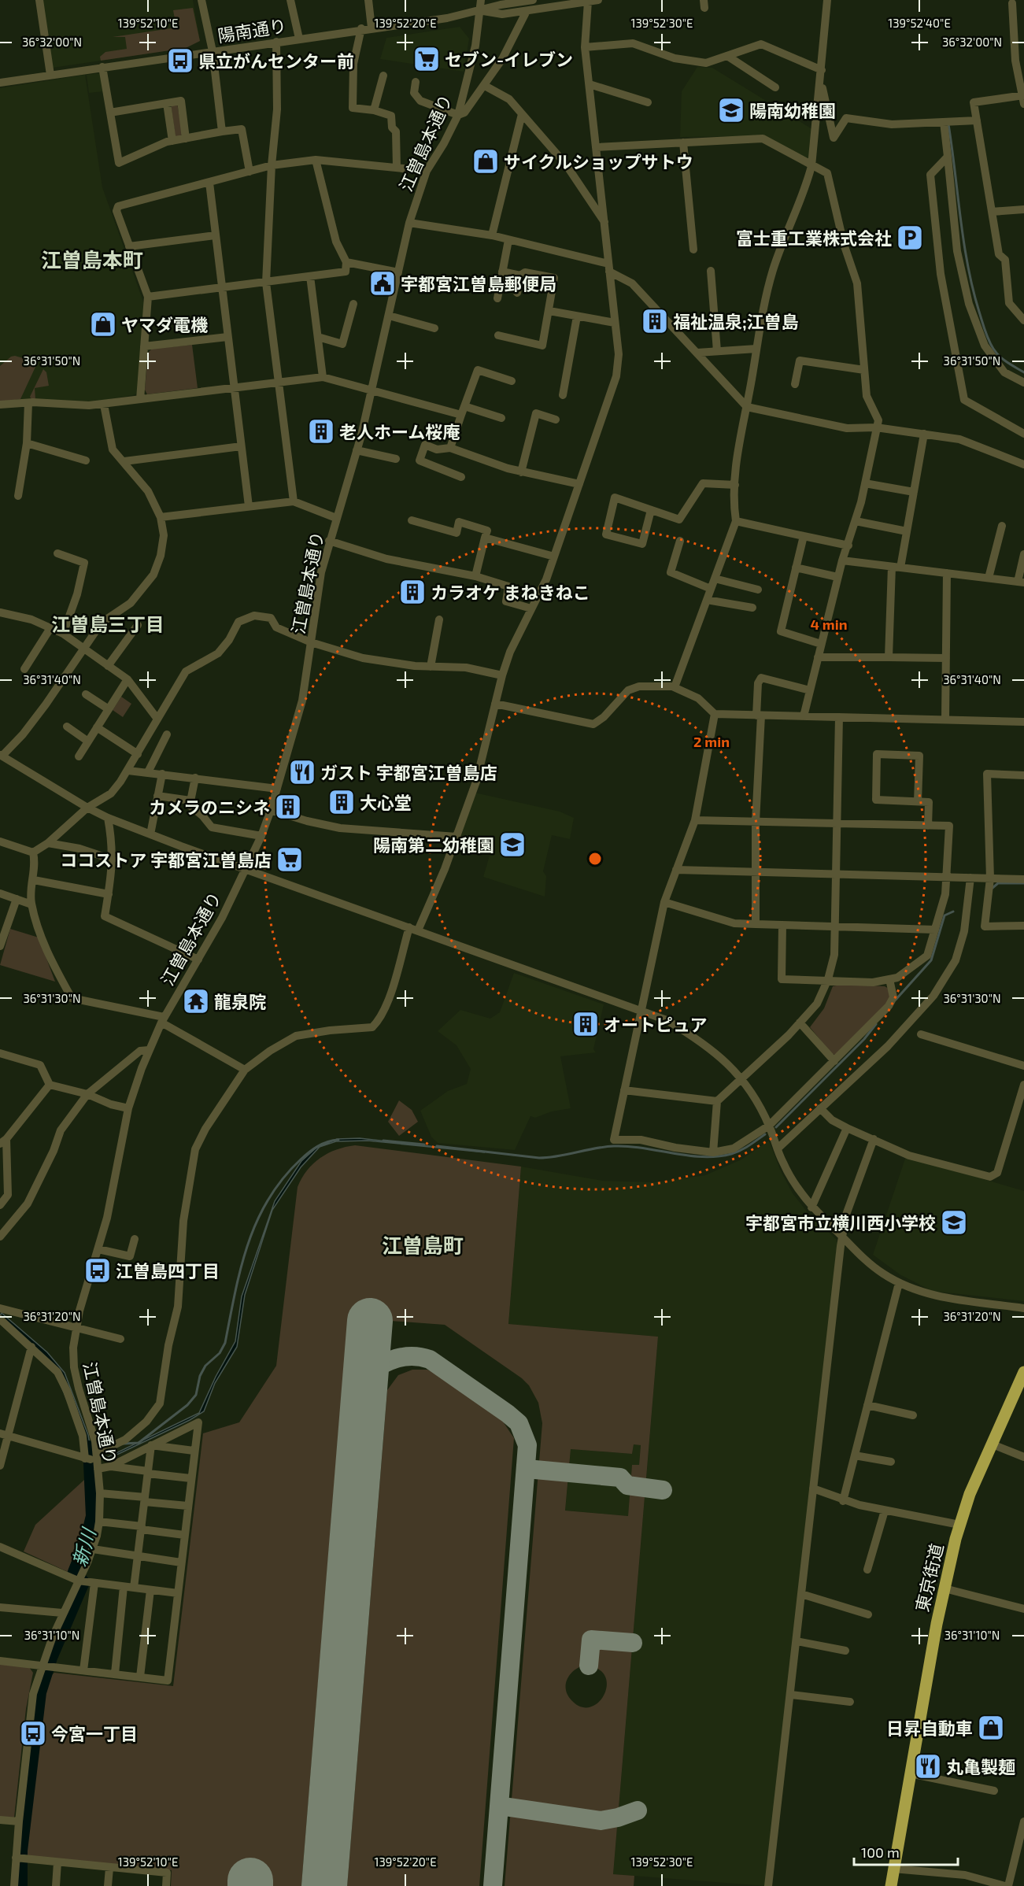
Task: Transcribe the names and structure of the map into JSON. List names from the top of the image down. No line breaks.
{"streets":{"highway":["東京街道"],"street":["陽南通り","江曽島本通り"]},"crossings":[["陽南通り","江曽島本通り"]],"districts":["江曽島本町","江曽島三丁目","江曽島町"],"water":["新川"],"places":{"supermarket":["セブン-イレブン","ココストア 宇都宮江曽島店"],"bus stop":["県立がんセンター前","江曽島四丁目","今宮一丁目"],"school or university":["陽南幼稚園","陽南第二幼稚園","宇都宮市立横川西小学校"],"shop":["サイクルショップサトウ","ヤマダ電機","日昇自動車"],"parking":["富士重工業株式会社"],"public building":["宇都宮江曽島郵便局"],"building":["福祉温泉;江曽島","老人ホーム桜庵","カラオケ まねきねこ","大心堂","カメラのニシネ","オートピュア"],"restaurant":["ガスト 宇都宮江曽島店","丸亀製麺"],"temple":["龍泉院"]},"scale_bar":"100 m","coordinates":["139°52'10\"E","139°52'20\"E","139°52'30\"E","139°52'40\"E","36°32'00\"N","36°31'50\"N","36°31'40\"N","36°31'30\"N","36°31'20\"N","36°31'10\"N"],"rings":["4 min","2 min"]}
